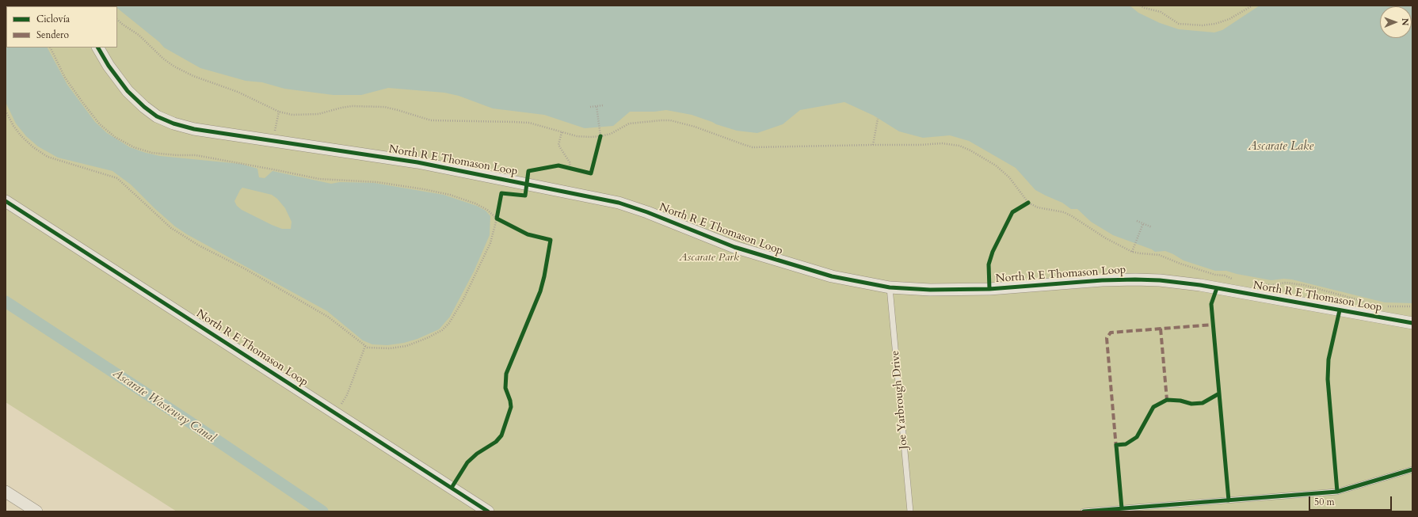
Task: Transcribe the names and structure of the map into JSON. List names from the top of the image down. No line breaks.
{"streets":{"street":["North R E Thomason Loop"],"lane":["Joe Yarbrough Drive"]},"crossings":[["North R E Thomason Loop","Joe Yarbrough Drive"]],"water":["Ascarate Lake","Ascarate Wasteway Canal"],"parks":["Ascarate Park"],"legend":["Ciclovía","Sendero"],"scale_bar":"50 m","north":"right"}
